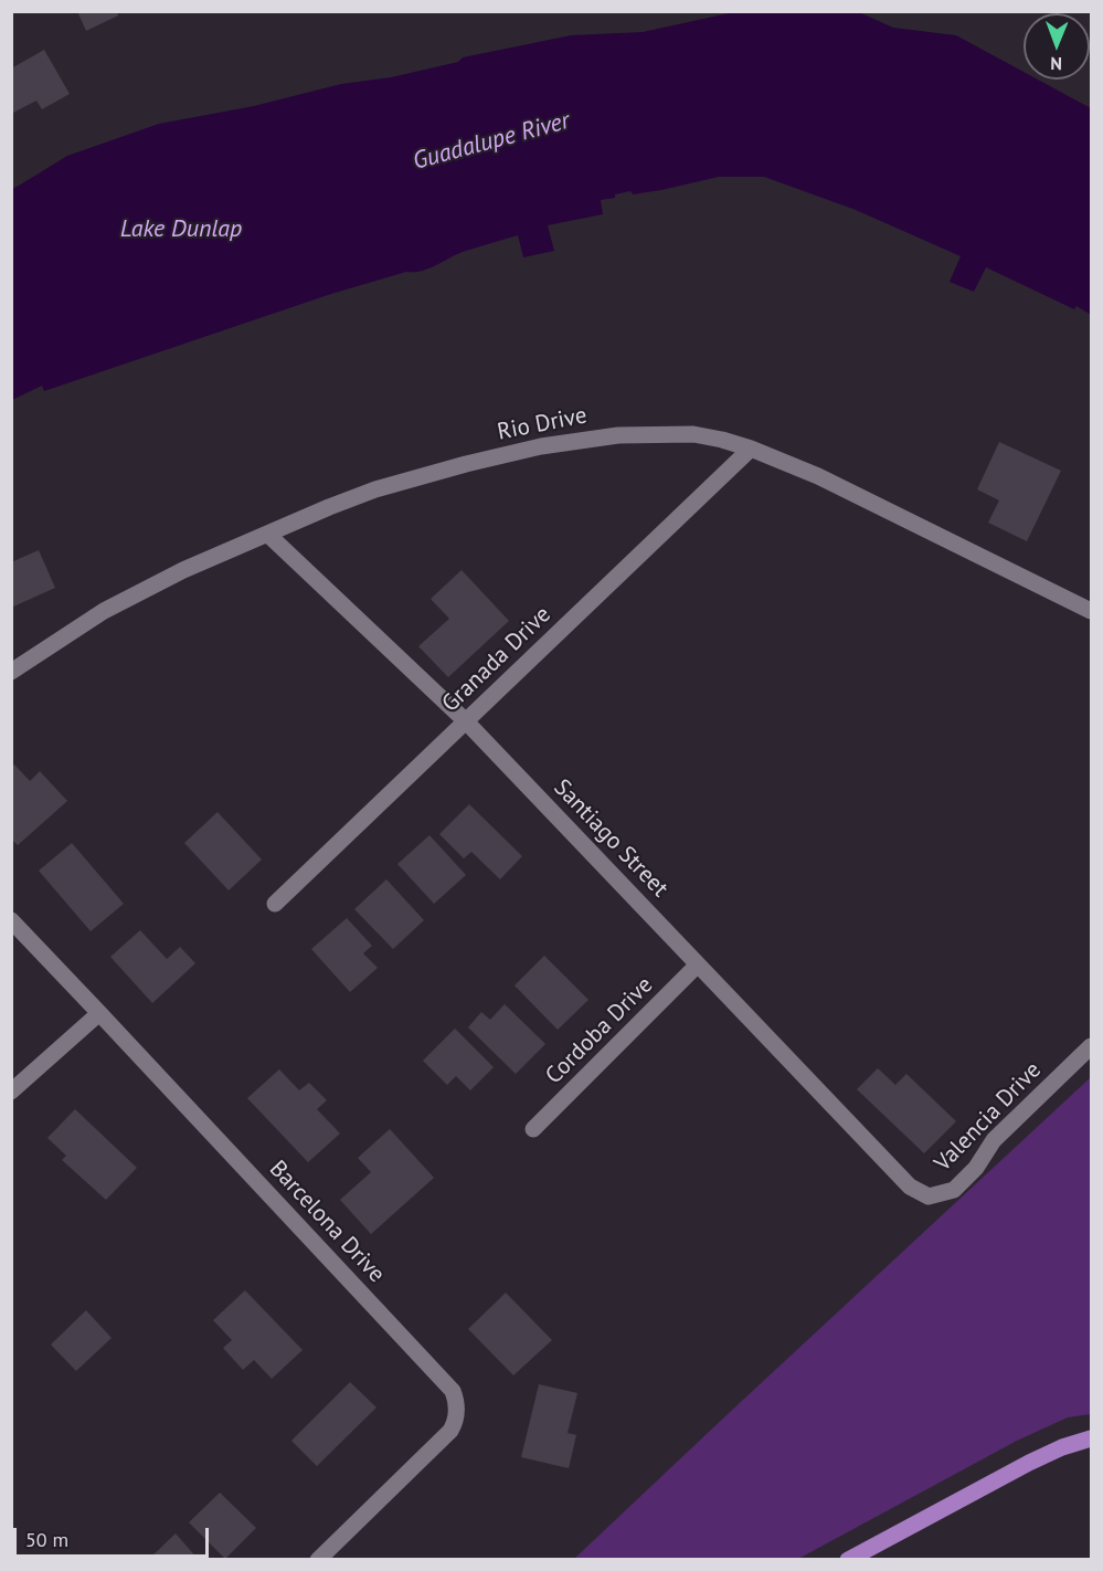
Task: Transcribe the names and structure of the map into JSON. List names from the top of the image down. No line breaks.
{"streets":{"street":["Rio Drive","Granada Drive","Santiago Street","Cordoba Drive","Valencia Drive","Barcelona Drive"]},"crossings":[["Rio Drive","Granada Drive"],["Rio Drive","Santiago Street"],["Granada Drive","Santiago Street"],["Santiago Street","Cordoba Drive"],["Santiago Street","Valencia Drive"]],"water":["Guadalupe River","Lake Dunlap"],"scale_bar":"50 m","north":"bottom"}
